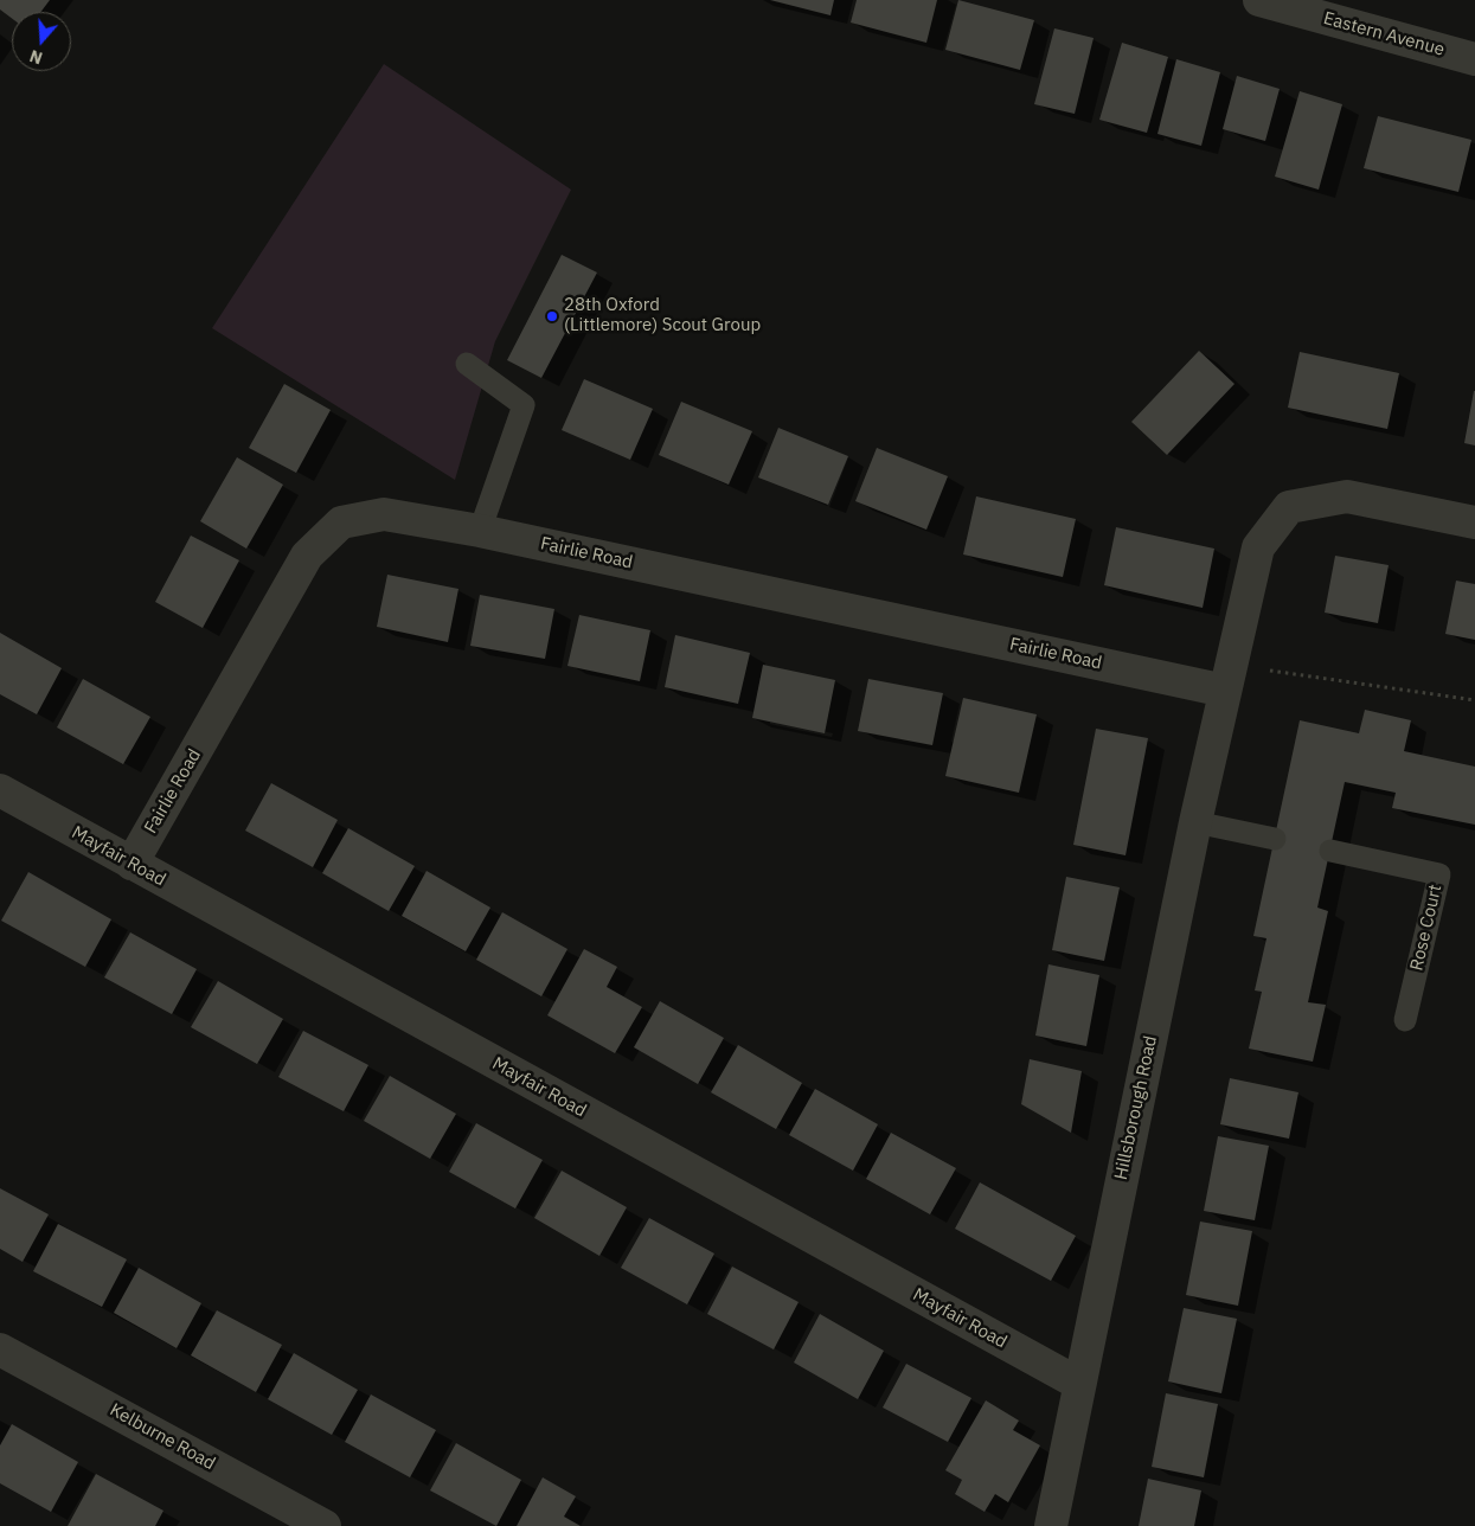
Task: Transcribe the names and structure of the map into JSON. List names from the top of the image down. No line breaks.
{"streets":{"street":["Eastern Avenue","Fairlie Road","Mayfair Road","Hillsborough Road","Kelburne Road"],"lane":["Rose Court"]},"crossings":[["Fairlie Road","Mayfair Road"],["Fairlie Road","Hillsborough Road"],["Mayfair Road","Hillsborough Road"]],"places":["28th Oxford (Littlemore) Scout Group"],"north":"bottom"}
